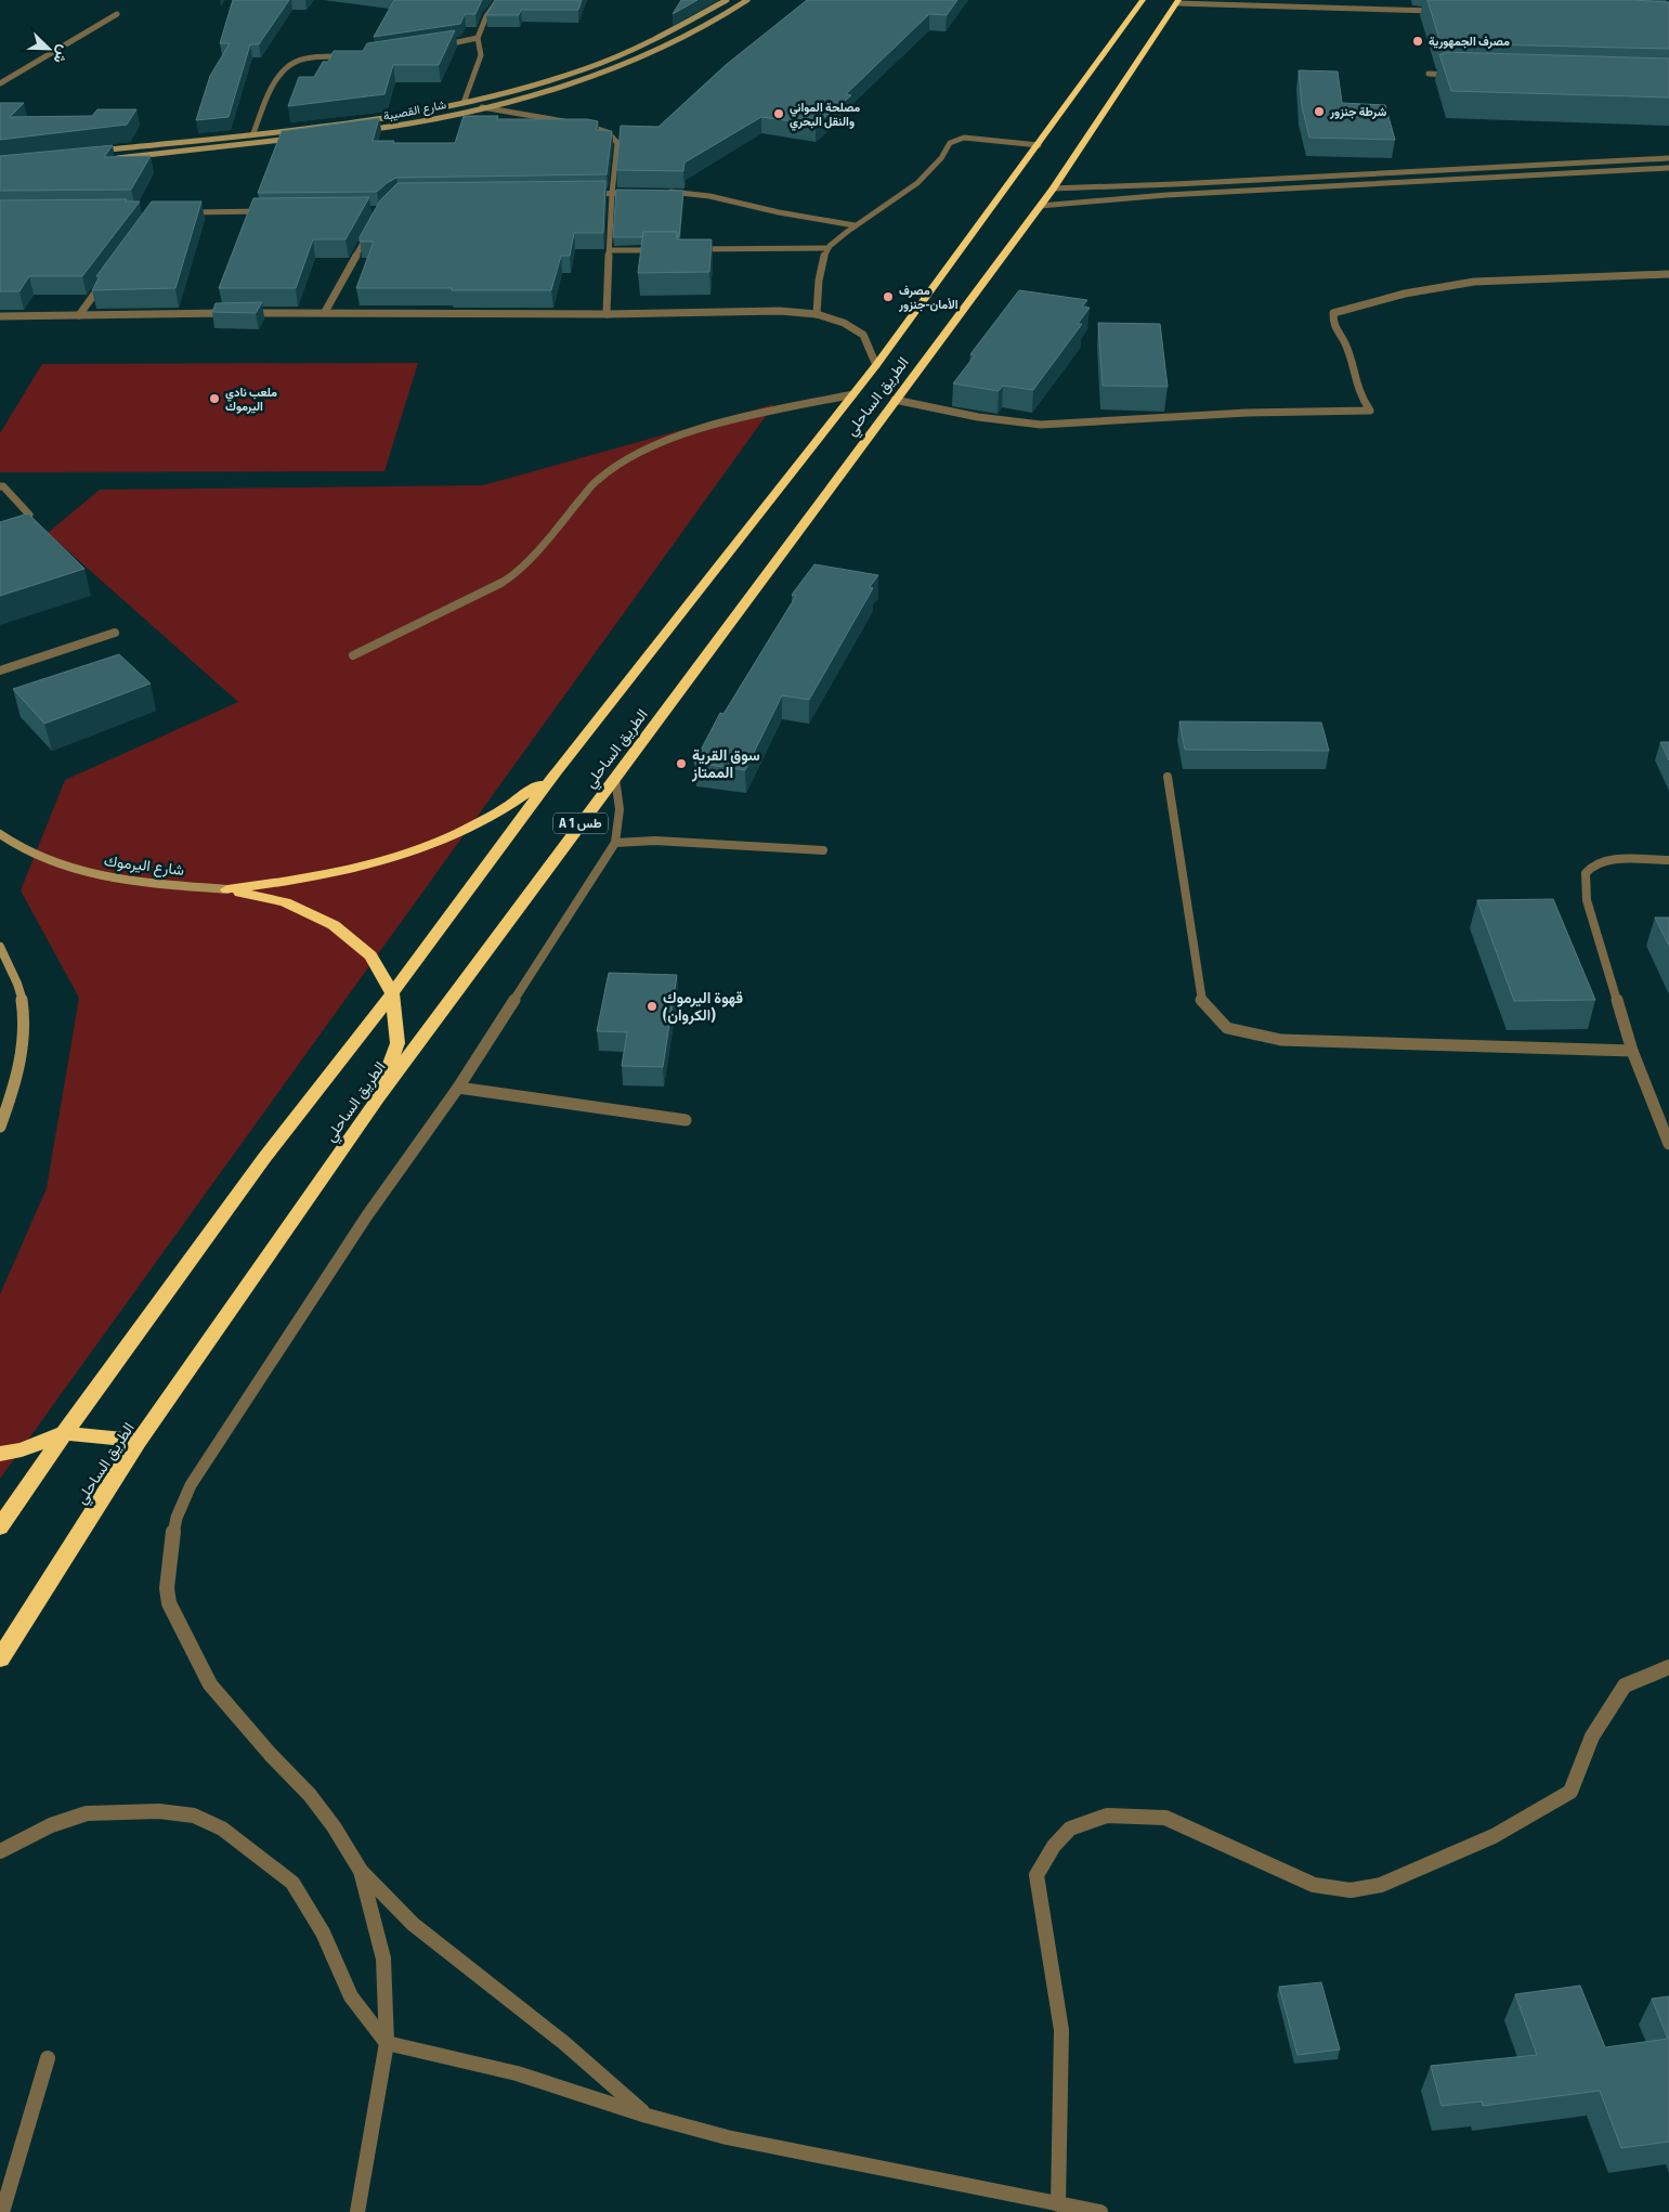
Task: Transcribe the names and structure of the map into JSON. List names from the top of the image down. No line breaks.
{"streets":{"highway":["الطريق الساحلي","A 1 طس"],"street":["شارع القصيبة","شارع اليرموك"]},"places":["مصرف الجمهورية","شرطة جنزور","مصلحة المواني والنقل البحري","مصرف الأمان-جنزور","ملعب نادي اليرموك","سوق القرية الممتاز","قهوة اليرموك (الكروان)"],"north":"bottom right"}
